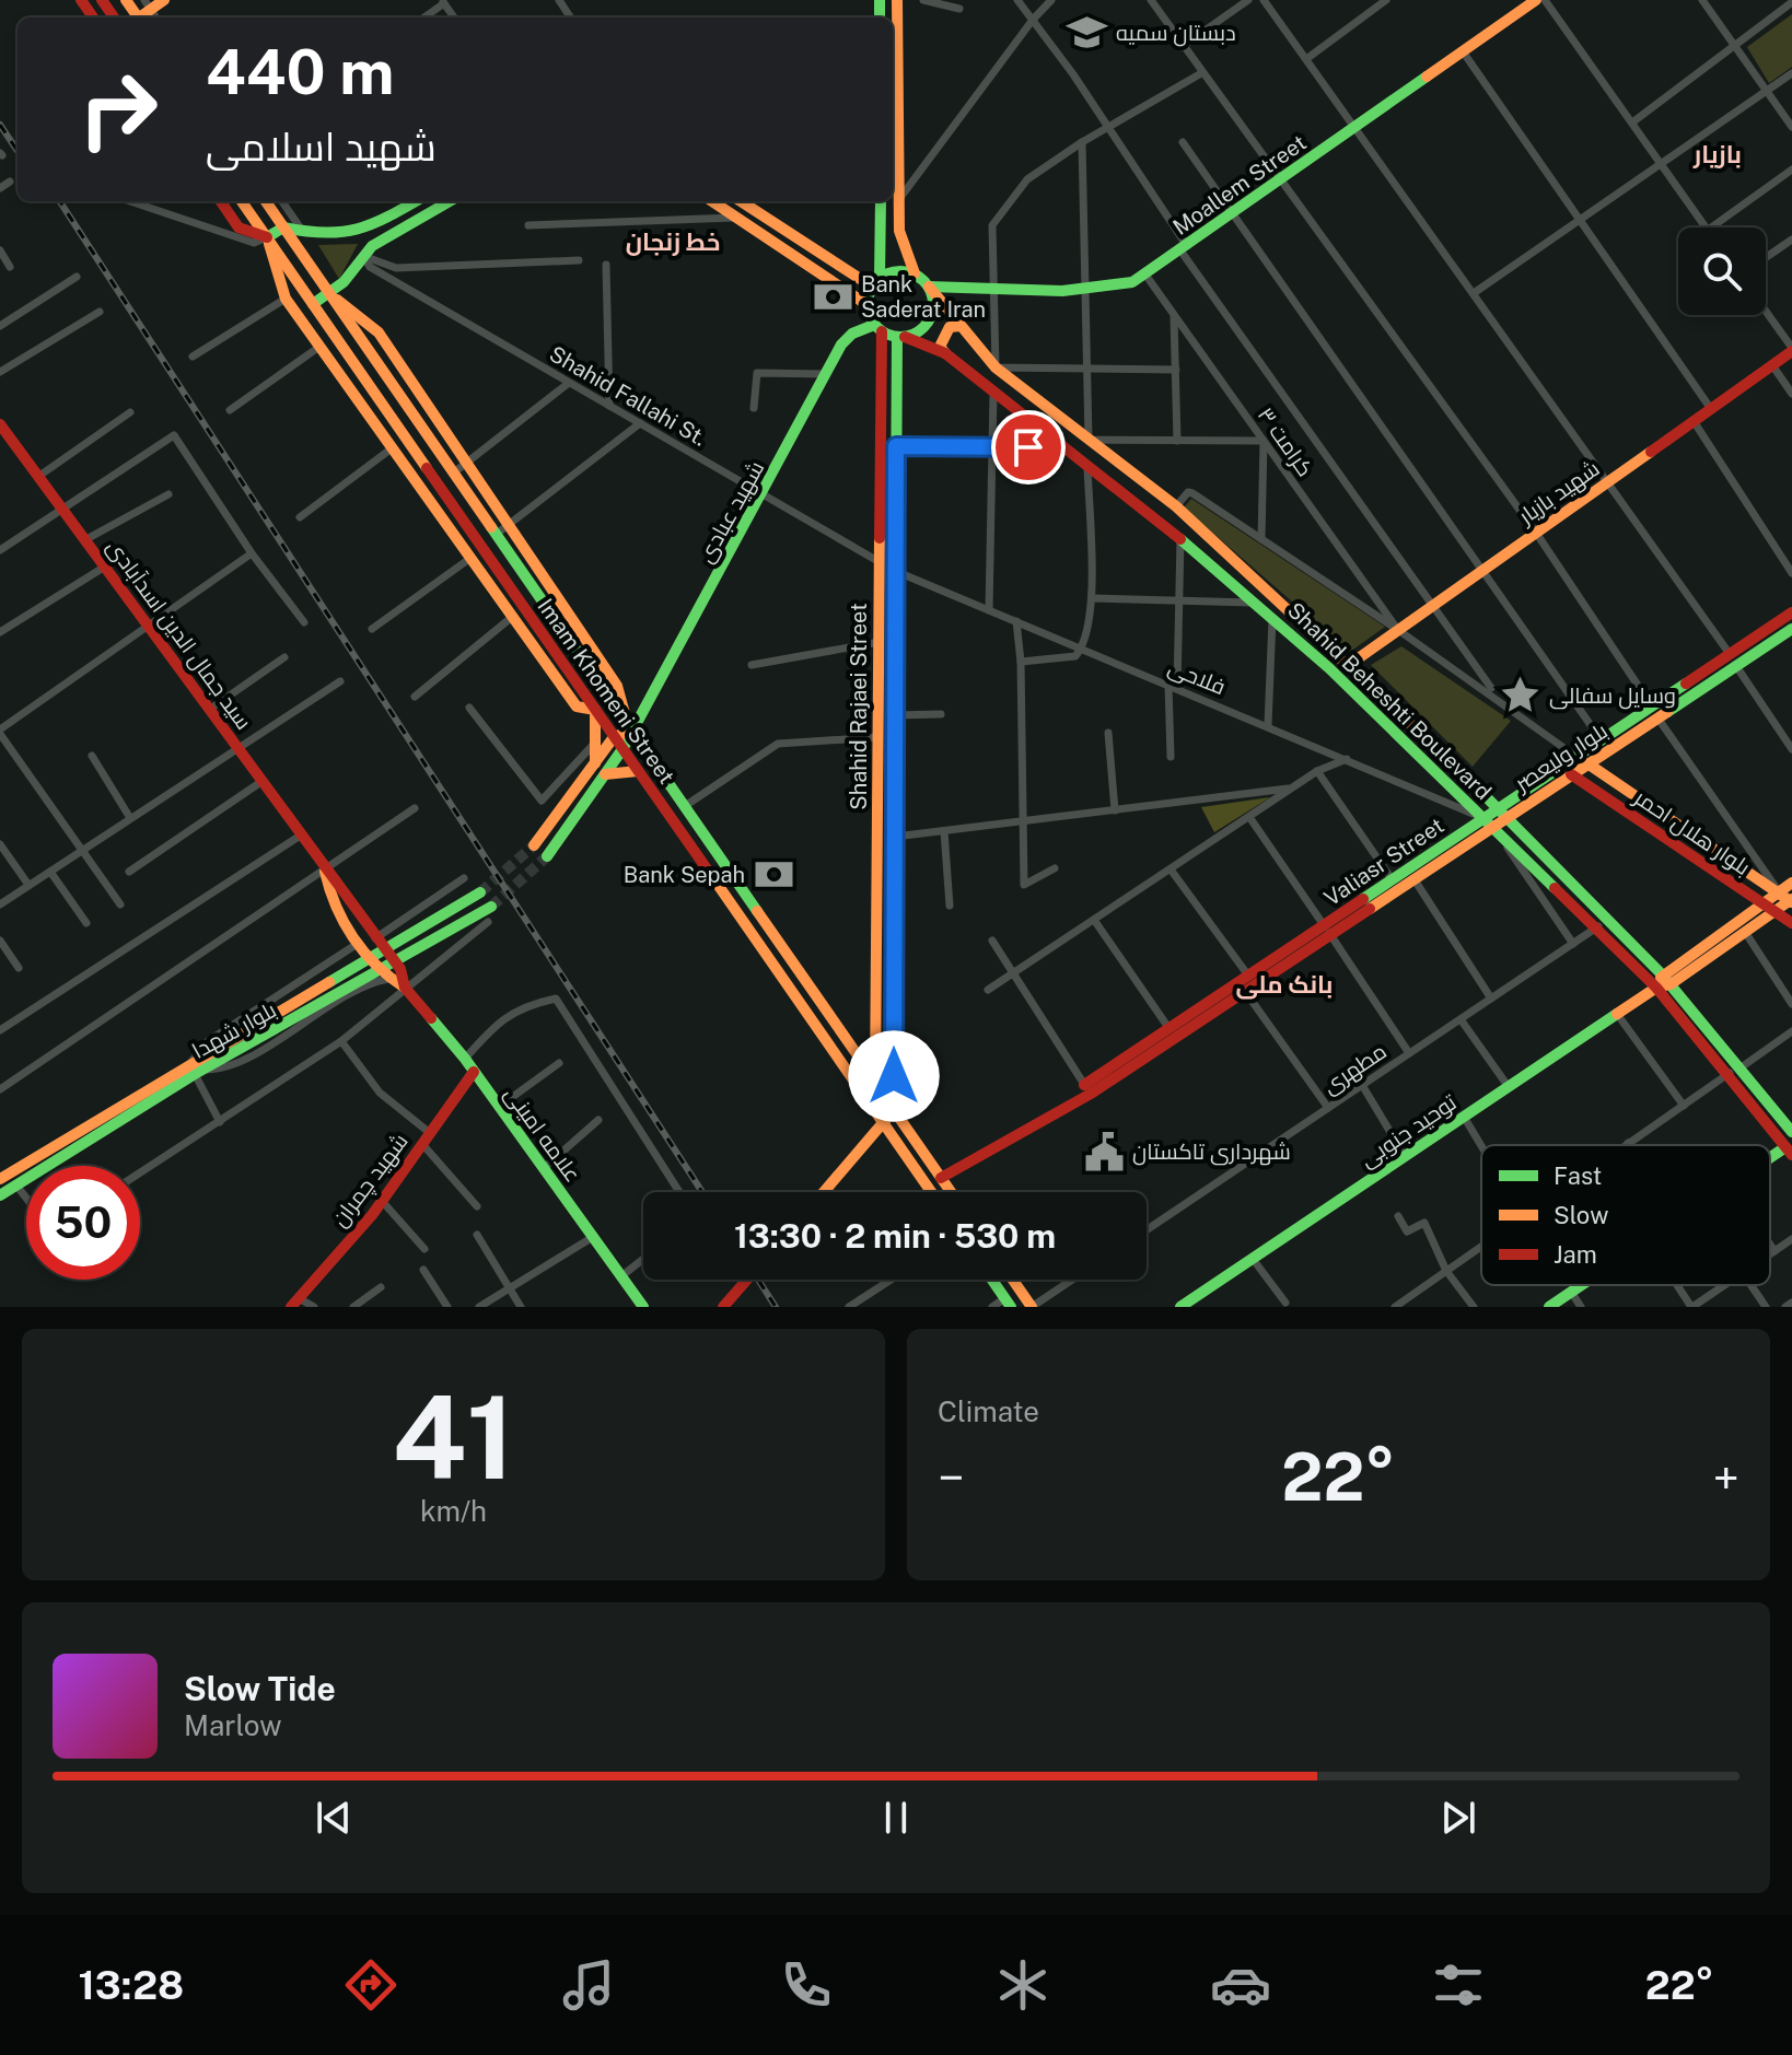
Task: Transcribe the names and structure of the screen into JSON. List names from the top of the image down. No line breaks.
{"streets":{"street":["Moallem Street","Shahid Fallahi St.","کرامت ۳","شهید بازیار","شهید عبادی","سید جمال الدین اسدآبادی","فلاحی","Imam Khomeni Street","Shahid Beheshti Boulevard","Shahid Rajaei Street","بلوار ولیعصر","بلوار هلال احمر","Valiasr Street","بلوار شهدا","مطهری","توحید جنوبی","علامه امینی","شهید چمران"]},"crossings":[["Moallem Street","کرامت ۳"],["Moallem Street","شهید عبادی"],["Moallem Street","Shahid Beheshti Boulevard"],["Moallem Street","Shahid Rajaei Street"],["Shahid Fallahi St.","شهید عبادی"],["Shahid Fallahi St.","Shahid Rajaei Street"],["کرامت ۳","شهید بازیار"],["شهید بازیار","Shahid Beheshti Boulevard"],["شهید عبادی","Imam Khomeni Street"],["شهید عبادی","Shahid Beheshti Boulevard"],["شهید عبادی","Shahid Rajaei Street"],["سید جمال الدین اسدآبادی","علامه امینی"],["فلاحی","Shahid Beheshti Boulevard"],["فلاحی","Shahid Rajaei Street"],["فلاحی","بلوار ولیعصر"],["فلاحی","Valiasr Street"],["Imam Khomeni Street","Shahid Rajaei Street"],["Imam Khomeni Street","Valiasr Street"],["Shahid Beheshti Boulevard","Shahid Rajaei Street"],["Shahid Beheshti Boulevard","بلوار ولیعصر"],["Shahid Beheshti Boulevard","Valiasr Street"],["Shahid Beheshti Boulevard","مطهری"],["Shahid Beheshti Boulevard","توحید جنوبی"],["بلوار ولیعصر","بلوار هلال احمر"],["بلوار ولیعصر","Valiasr Street"],["علامه امینی","شهید چمران"]],"districts":["بازیار","خط زنجان","بانک ملی"],"places":{"school or university":["دبستان سمیه"],"bank":["Bank Saderat Iran","Bank Sepah"],"place":["وسایل سفالی"],"public building":["شهرداری تاکستان"]},"legend":["Fast","Slow","Jam"],"page":{"turn":["440 m","شهید اسلامی"],"limit":"50","trip":"13:30 · 2 min · 530 m","tile":[["41","km/h"],"Climate"],"heat":["−","22°","+"],"song":["Slow Tide","Marlow"],"tabs":["13:28","22°"]}}
